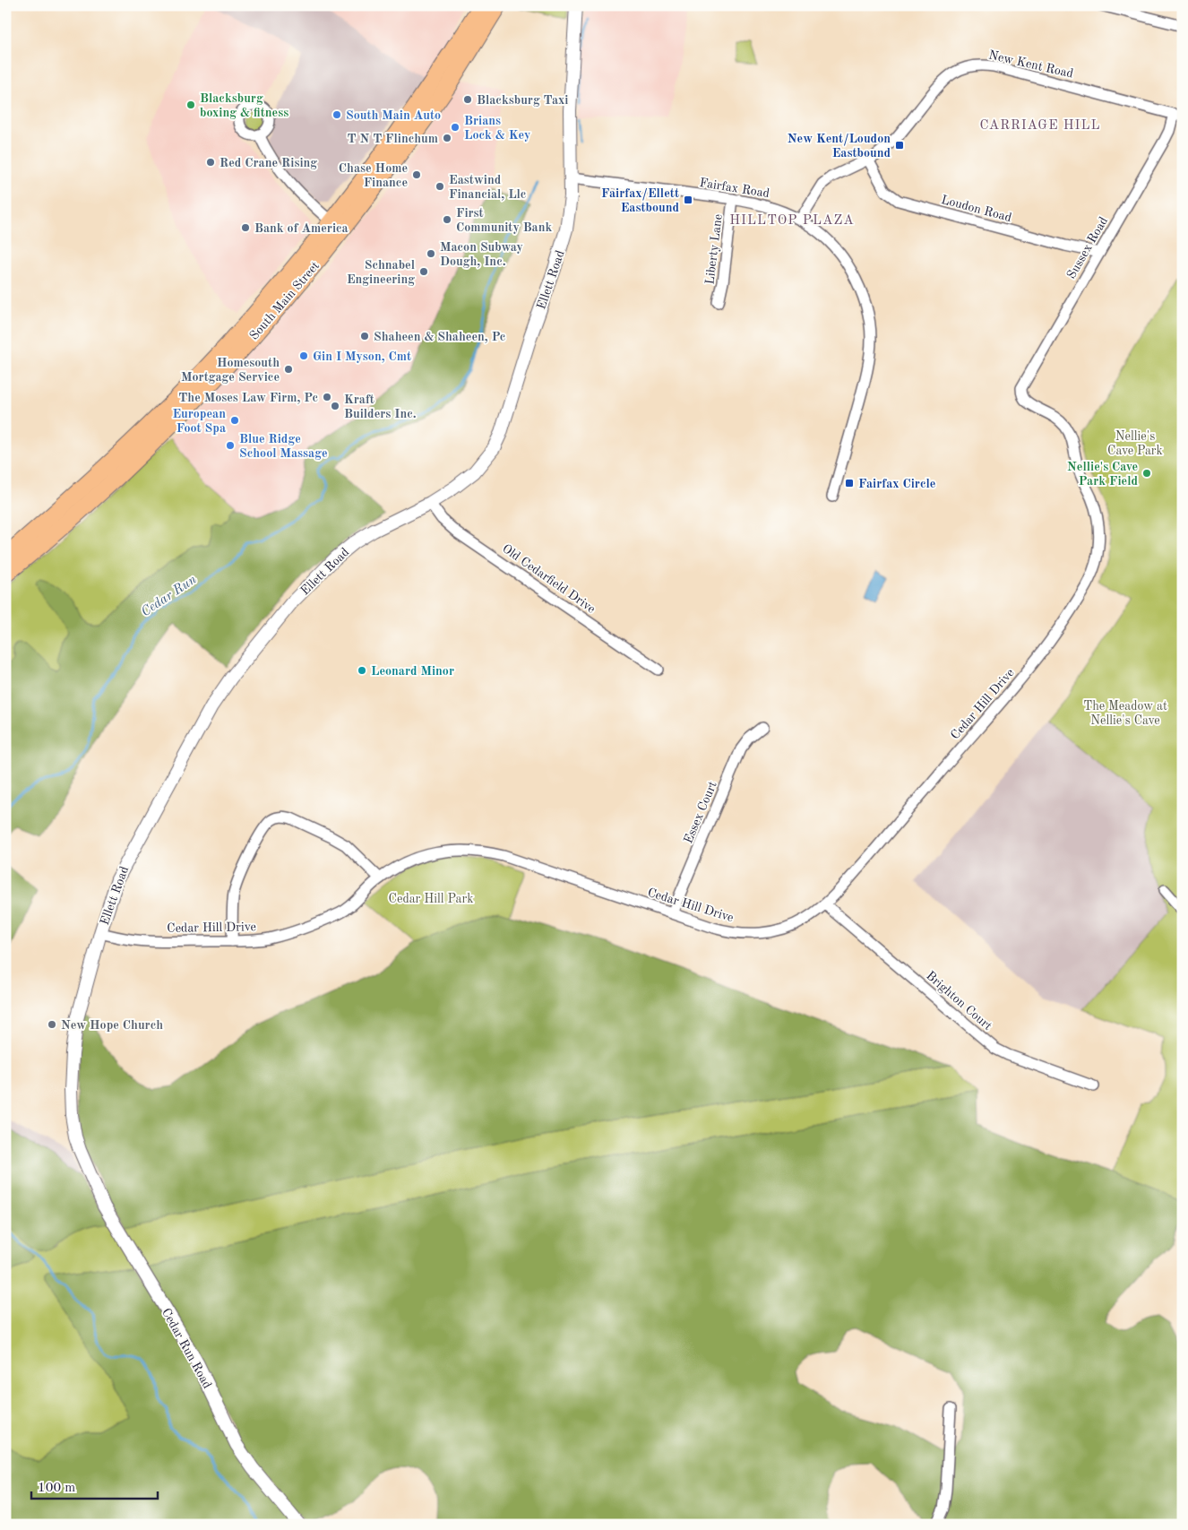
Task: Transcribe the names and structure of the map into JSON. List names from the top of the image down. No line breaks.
{"streets":{"main road":["South Main Street"],"street":["New Kent Road","Fairfax Road","Loudon Road","Sussex Road","Liberty Lane","Ellett Road","Old Cedarfield Drive","Cedar Hill Drive","Essex Court","Brighton Court","Cedar Run Road"]},"crossings":[["New Kent Road","Fairfax Road"],["New Kent Road","Loudon Road"],["New Kent Road","Sussex Road"],["Fairfax Road","Liberty Lane"],["Fairfax Road","Ellett Road"],["Loudon Road","Sussex Road"],["Sussex Road","Cedar Hill Drive"],["Ellett Road","Old Cedarfield Drive"],["Ellett Road","Cedar Hill Drive"],["Ellett Road","Cedar Run Road"],["Cedar Hill Drive","Essex Court"],["Cedar Hill Drive","Brighton Court"]],"districts":["CARRIAGE HILL","HILLTOP PLAZA"],"water":["Cedar Run"],"parks":["Nellie's Cave Park","The Meadow at Nellie's Cave","Cedar Hill Park"],"places":{"other":["Blacksburg Taxi","Blacksburg boxing & fitness","South Main Auto","Brians Lock & Key","T N T Flinchum","Red Crane Rising","Chase Home Finance","Eastwind Financial, Llc","First Community Bank","Bank of America","Macon Subway Dough, Inc.","Schnabel Engineering","Shaheen & Shaheen, Pc","Gin I Myson, Cmt","Homesouth Mortgage Service","The Moses Law Firm, Pc","Kraft Builders Inc.","European Foot Spa","Blue Ridge School Massage","Nellie's Cave Park Field","Leonard Minor","New Hope Church"],"transit":["New Kent/Loudon Eastbound","Fairfax/Ellett Eastbound","Fairfax Circle"]},"scale_bar":"100 m"}
